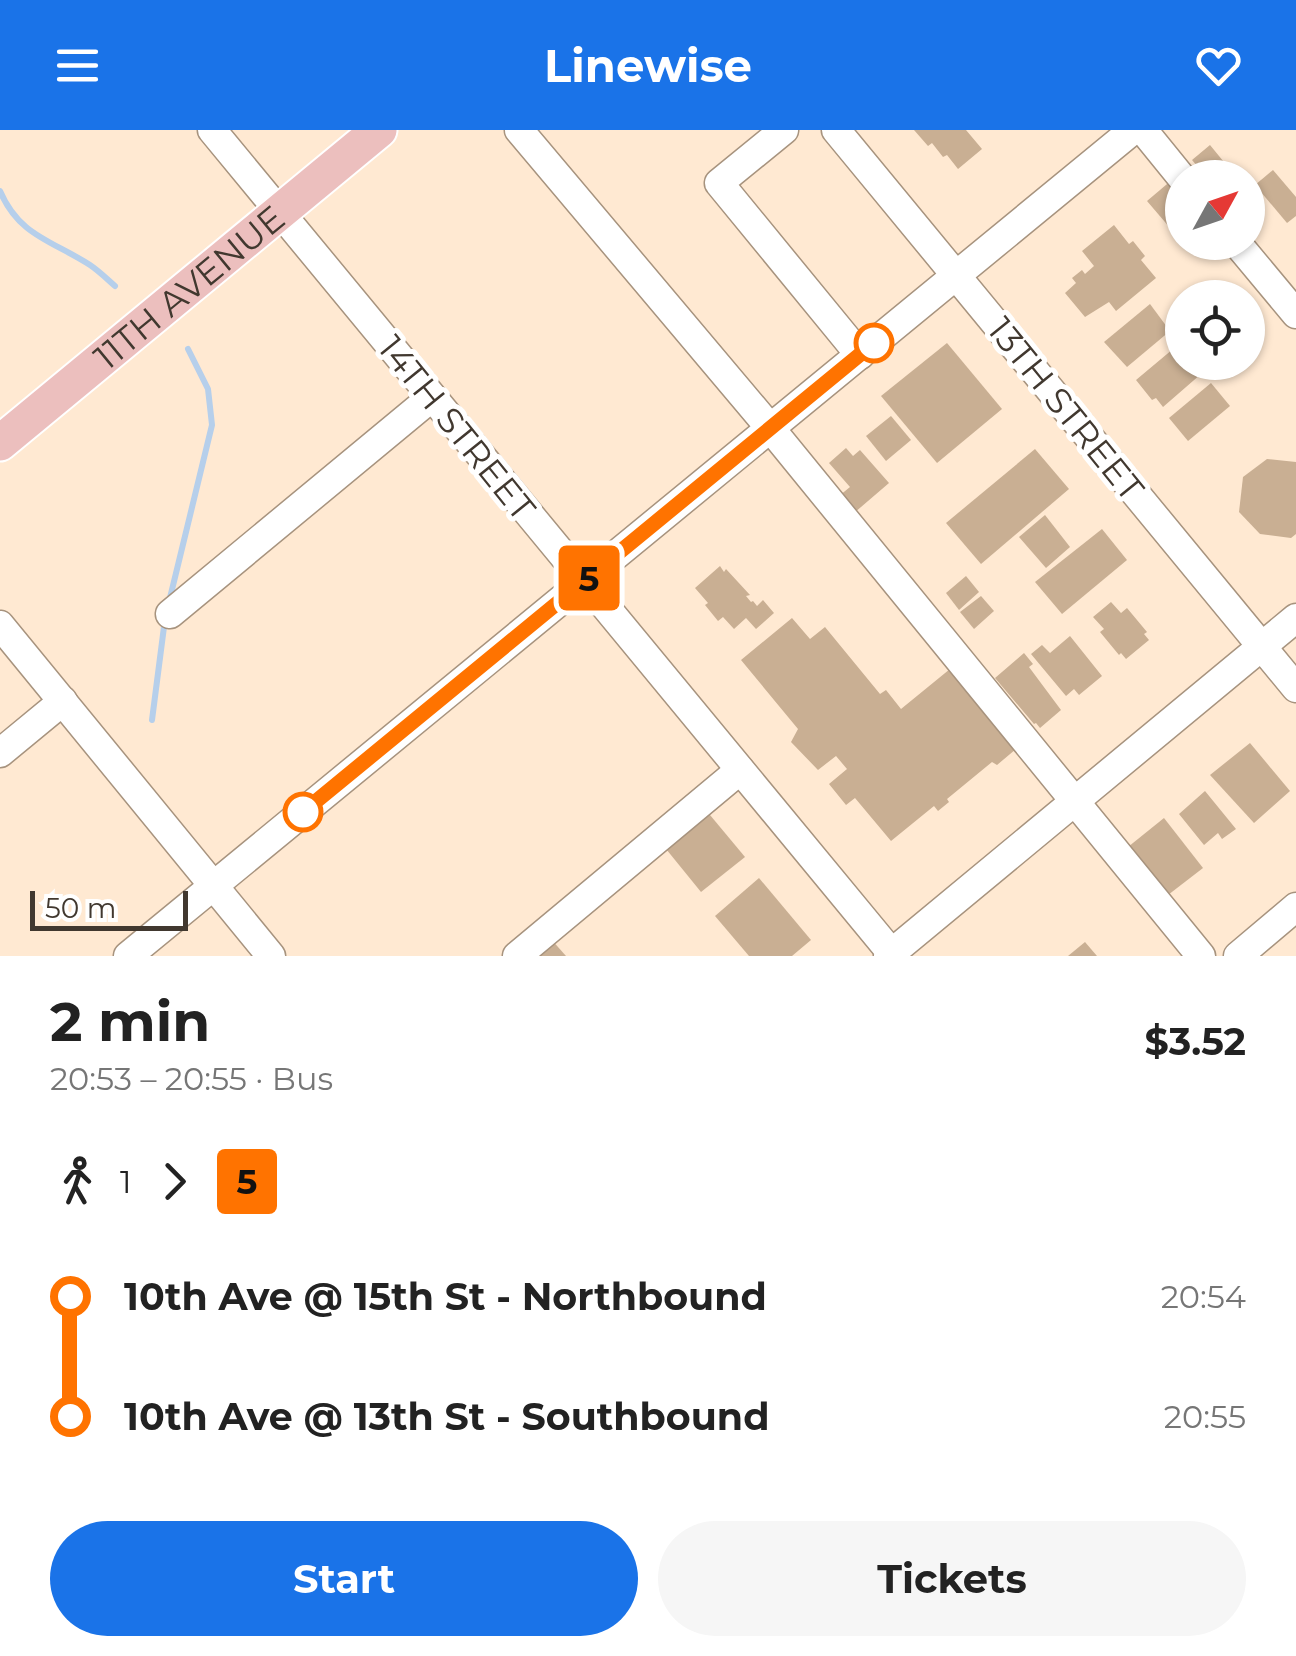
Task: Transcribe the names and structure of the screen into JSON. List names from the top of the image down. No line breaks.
{"streets":{"main road":["11TH AVENUE"],"street":["13TH STREET","14TH STREET"]},"crossings":[["11TH AVENUE","14TH STREET"]],"lines":["bus line 5"],"scale_bar":"50 m","north":"top right","page":{"header":"Linewise","on_map":"5","scale":"50 m","heading":["2 min","20:53 – 20:55 · Bus","$3.52"],"legs":["1","5"],"list":[{"name":"10th Ave @ 15th St - Northbound","value":"20:54"},{"name":"10th Ave @ 13th St - Southbound","value":"20:55"}],"buttons":["Start","Tickets"]}}
